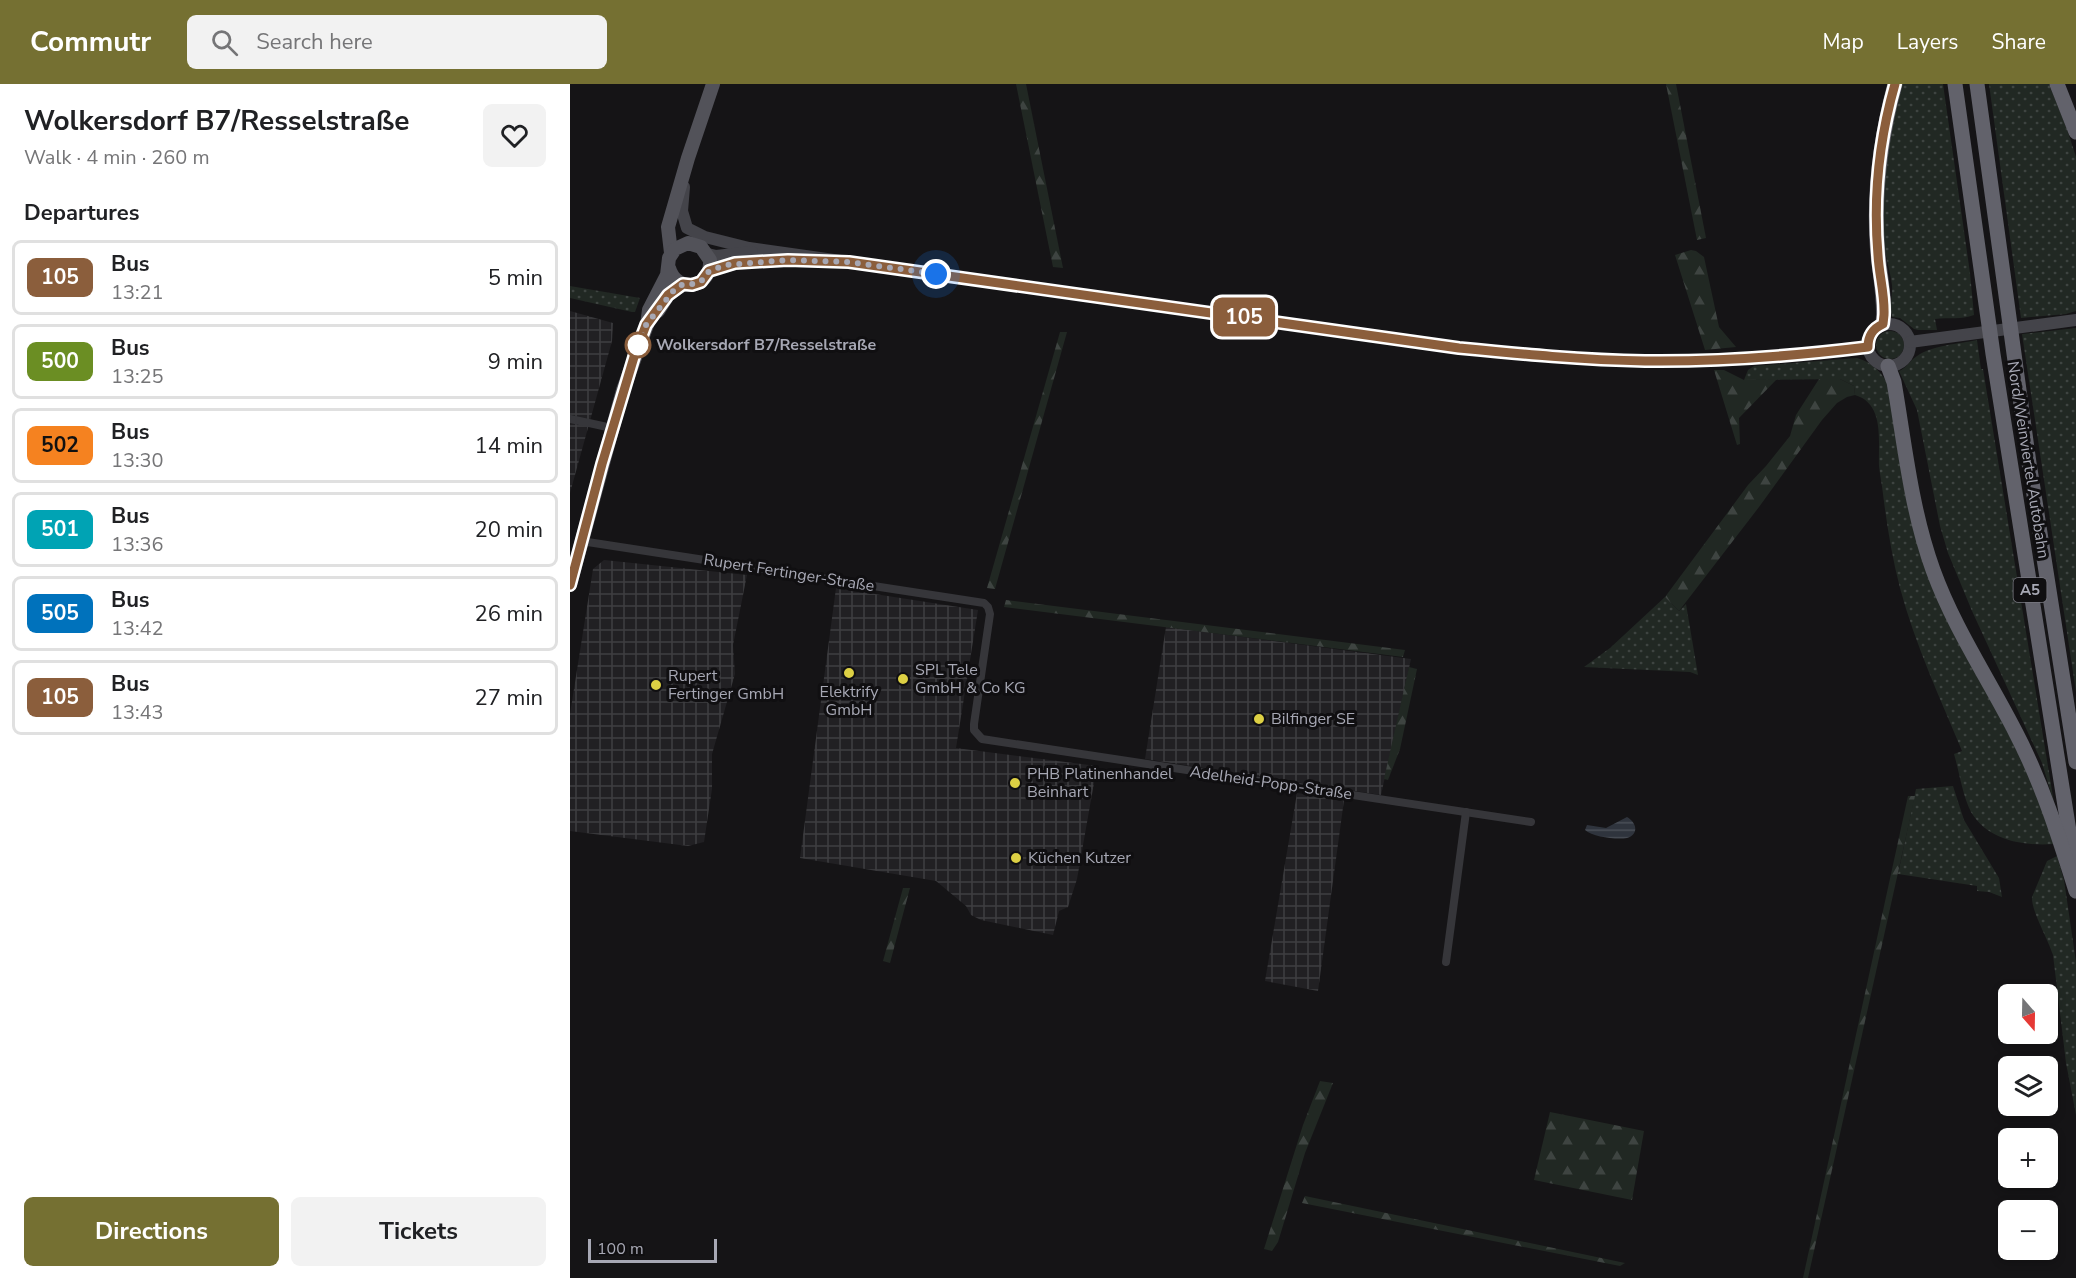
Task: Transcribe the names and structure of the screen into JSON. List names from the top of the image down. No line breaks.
{"streets":{"highway":["Nord/Weinviertel Autobahn","A5"],"street":["Rupert Fertinger-Straße","Adelheid-Popp-Straße"]},"crossings":[["Rupert Fertinger-Straße","Adelheid-Popp-Straße"]],"places":["Wolkersdorf B7/Resselstraße","Elektrify GmbH","SPL Tele GmbH & Co KG","Rupert Fertinger GmbH","Bilfinger SE","PHB Platinenhandel Beinhart","Küchen Kutzer"],"lines":["bus line 105"],"scale_bar":"100 m","north":"bottom","page":{"header":"Commutr","search":"Search here","nav":["Map","Layers","Share"],"heading":[["Wolkersdorf B7/Resselstraße","Walk · 4 min · 260 m"],"Departures"],"on_map":"105","list":[{"mark":"105","name":"Bus","note":"13:21","value":"5 min"},{"mark":"500","name":"Bus","note":"13:25","value":"9 min"},{"mark":"502","name":"Bus","note":"13:30","value":"14 min"},{"mark":"501","name":"Bus","note":"13:36","value":"20 min"},{"mark":"505","name":"Bus","note":"13:42","value":"26 min"},{"mark":"105","name":"Bus","note":"13:43","value":"27 min"}],"map_buttons":["+","−"],"buttons":["Directions","Tickets"],"scale":"100 m"}}
